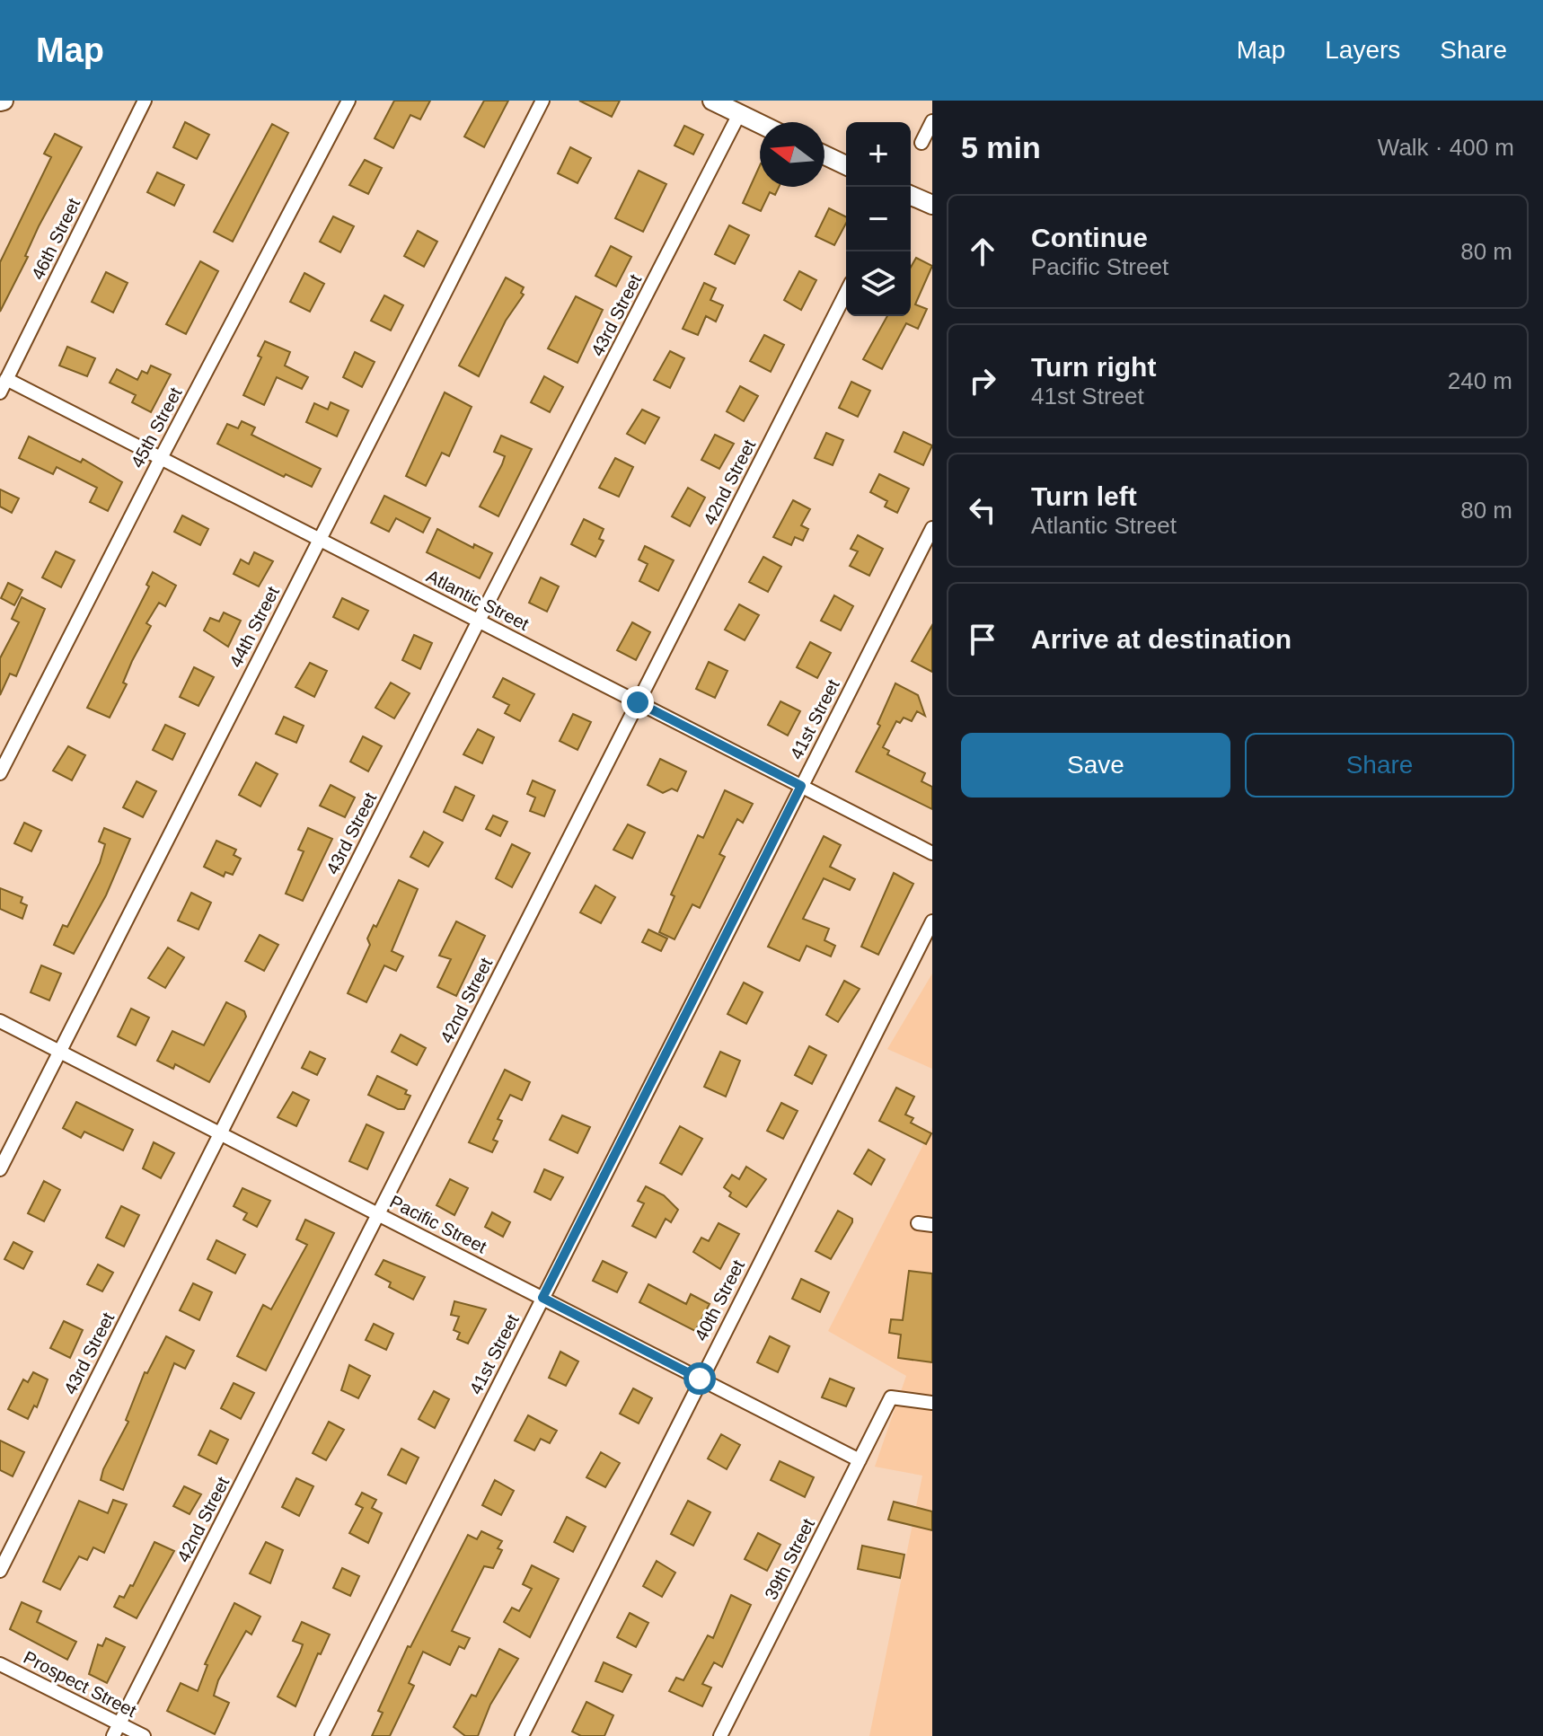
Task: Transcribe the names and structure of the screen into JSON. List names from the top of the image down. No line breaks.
{"streets":{"street":["46th Street","43rd Street","45th Street","42nd Street","Atlantic Street","44th Street","41st Street","Pacific Street","40th Street","39th Street","Prospect Street"]},"crossings":[["46th Street","Atlantic Street"],["43rd Street","Atlantic Street"],["43rd Street","Pacific Street"],["45th Street","Atlantic Street"],["42nd Street","Atlantic Street"],["42nd Street","Pacific Street"],["42nd Street","Prospect Street"],["Atlantic Street","44th Street"],["Atlantic Street","41st Street"],["44th Street","Pacific Street"],["41st Street","Pacific Street"],["Pacific Street","40th Street"],["Pacific Street","39th Street"]],"north":"left","page":{"header":"Map","nav":["Map","Layers","Share"],"heading":["5 min","Walk · 400 m"],"map_buttons":["+","−"],"list":[["Continue","Pacific Street","80 m"],["Turn right","41st Street","240 m"],["Turn left","Atlantic Street","80 m"],"Arrive at destination"],"buttons":["Save","Share"]}}
